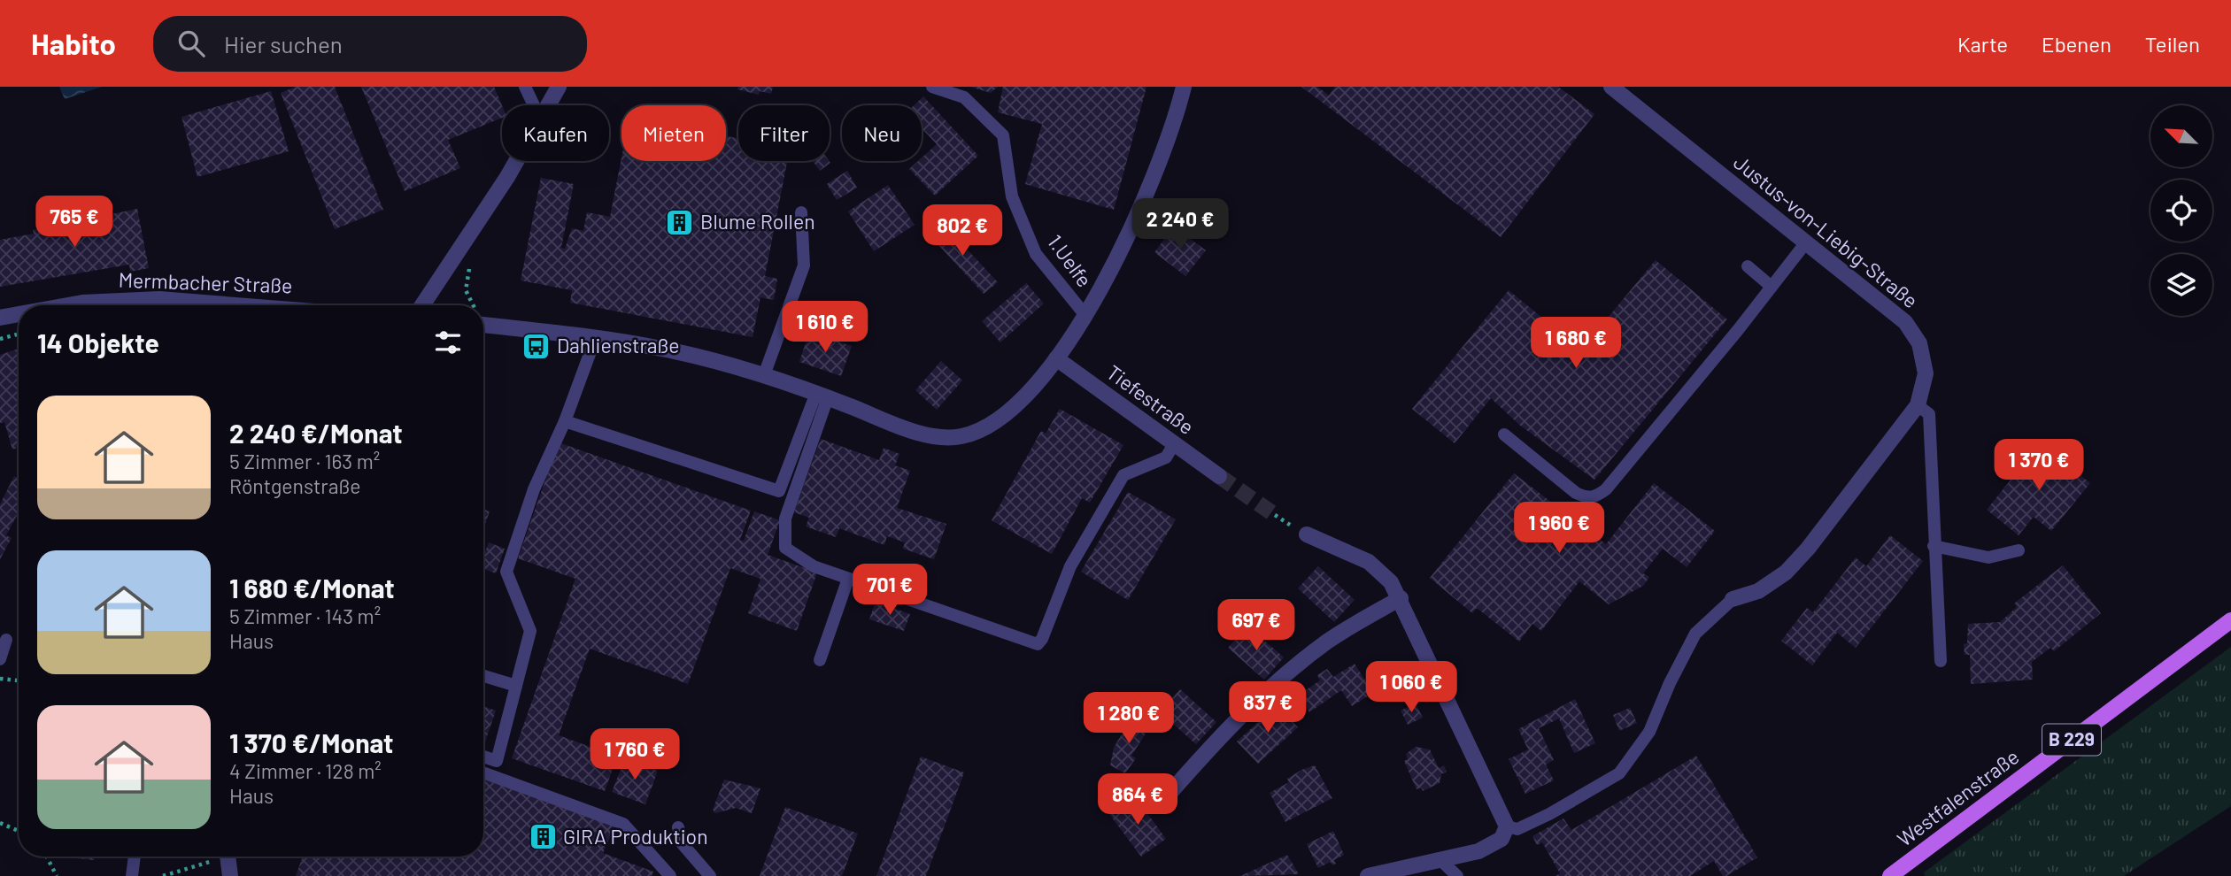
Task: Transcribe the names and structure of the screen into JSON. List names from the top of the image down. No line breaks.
{"streets":{"main road":["B 229","Westfalenstraße"],"street":["Justus-von-Liebig-Straße","Mermbacher Straße","Tiefestraße"],"lane":["1.Uelfe"]},"places":{"building":["Blume Rollen","GIRA Produktion"],"bus stop":["Dahlienstraße"]},"north":"top left","page":{"header":"Habito","search":"Hier suchen","nav":["Karte","Ebenen","Teilen"],"chip":["Kaufen","Mieten","Filter","Neu"],"price":["765 €","2 240 €","802 €","1 610 €","1 680 €","1 370 €","1 960 €","701 €","697 €","1 060 €","837 €","1 280 €","1 760 €","864 €"],"heading":"14 Objekte","list":[{"name":"2 240 €/Monat","note":"5 Zimmer · 163 m² · Röntgenstraße"},{"name":"1 680 €/Monat","note":"5 Zimmer · 143 m² · Haus"},{"name":"1 370 €/Monat","note":"4 Zimmer · 128 m² · Haus"}]}}
